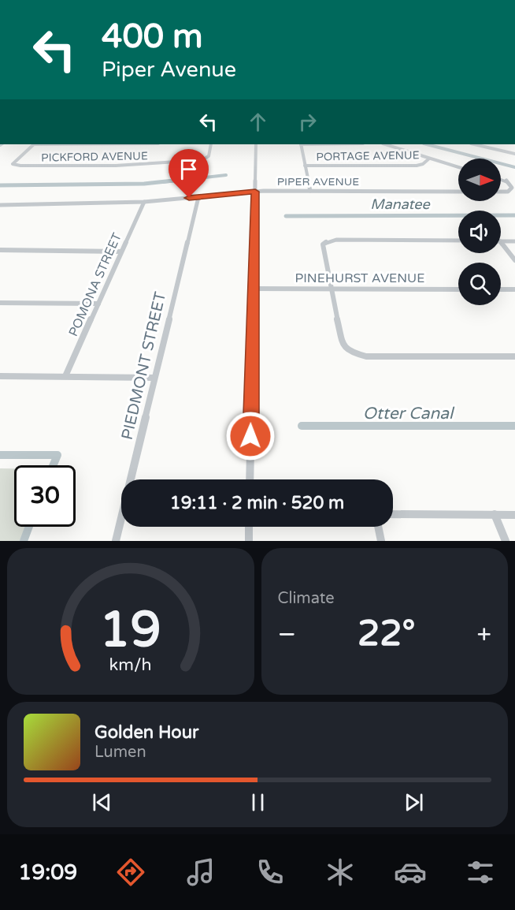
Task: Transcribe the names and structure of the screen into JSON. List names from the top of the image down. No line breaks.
{"streets":{"street":["PORTAGE AVENUE","PICKFORD AVENUE","PIPER AVENUE","PINEHURST AVENUE","POMONA STREET","PIEDMONT STREET"]},"crossings":[["PIPER AVENUE","POMONA STREET"],["PIPER AVENUE","PIEDMONT STREET"]],"water":["Manatee","Otter Canal"],"north":"right","page":{"turn":["400 m","Piper Avenue"],"limit":"30","trip":"19:11 · 2 min · 520 m","tile":"Climate","heat":["−","22°","+"],"song":["Golden Hour","Lumen"],"tabs":"19:09","gauge":["19","km/h"]}}
